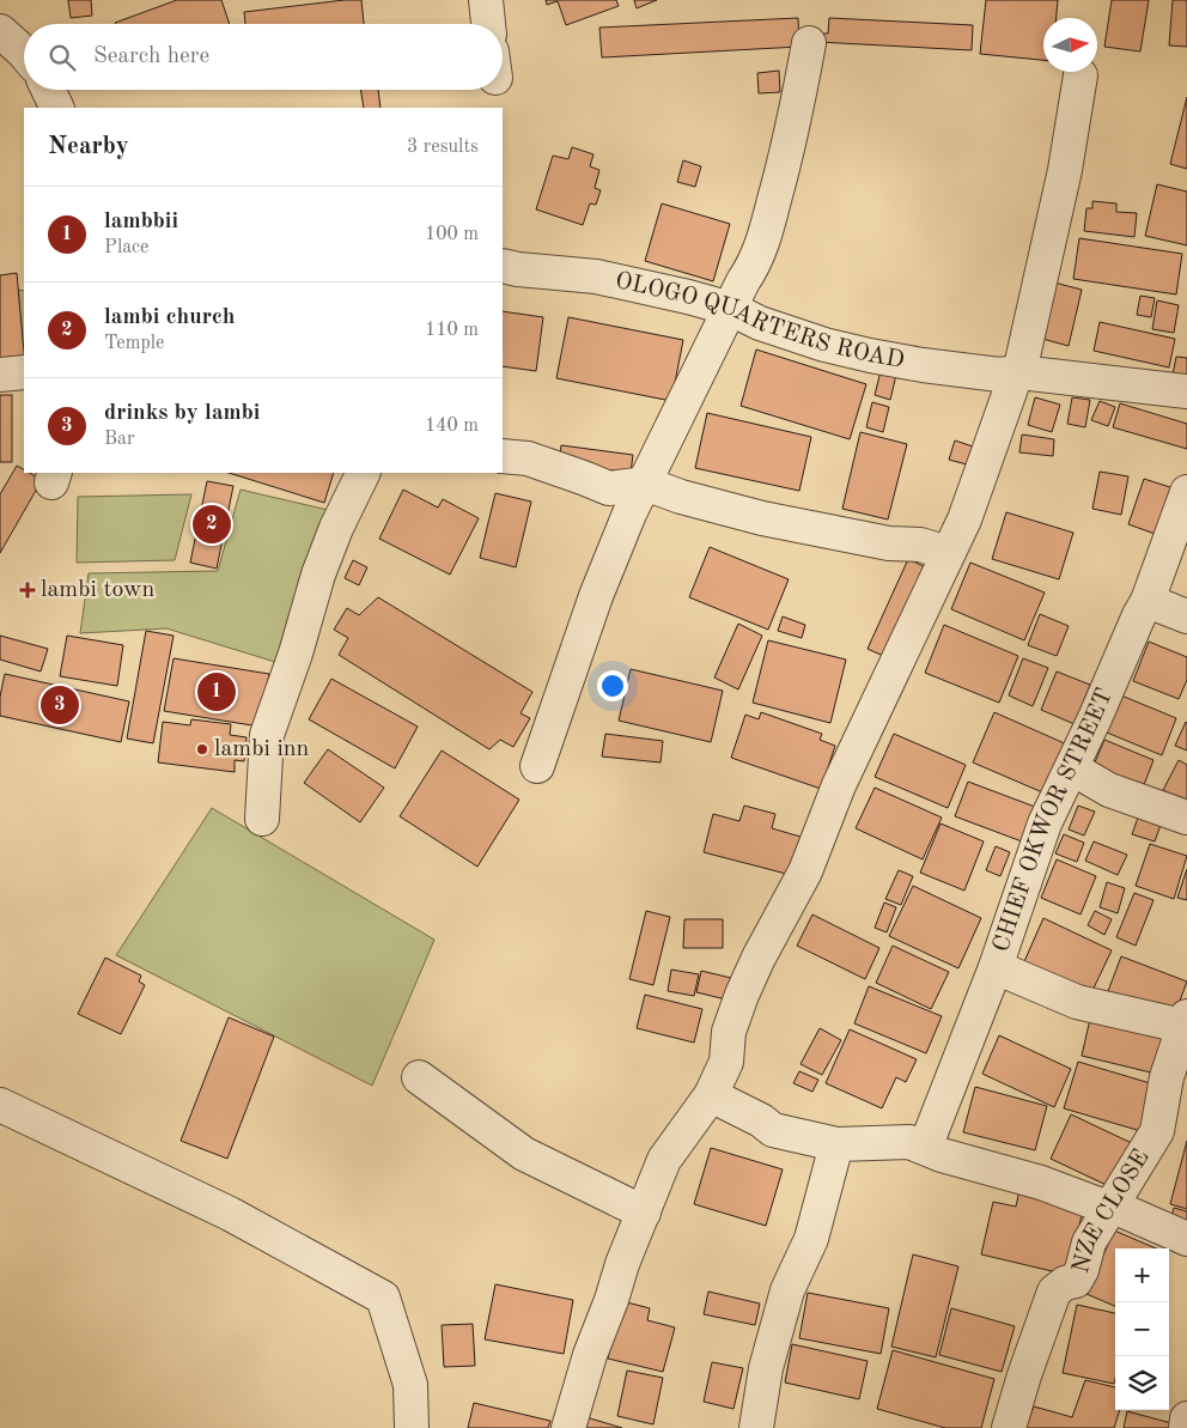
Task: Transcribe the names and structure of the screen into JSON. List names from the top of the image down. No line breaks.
{"streets":{"street":["OLOGO QUARTERS ROAD","CHIEF OKWOR STREET","NZE CLOSE"]},"crossings":[["CHIEF OKWOR STREET","NZE CLOSE"]],"places":{"health":["lambi town"],"other":["lambi inn"]},"north":"right","page":{"search":"Search here","heading":["Nearby","3 results"],"list":[{"mark":"1","name":"lambbii","note":"Place","value":"100 m"},{"mark":"2","name":"lambi church","note":"Temple","value":"110 m"},{"mark":"3","name":"drinks by lambi","note":"Bar","value":"140 m"}],"pins":["2","1","3"],"map_buttons":["+","−"]}}
